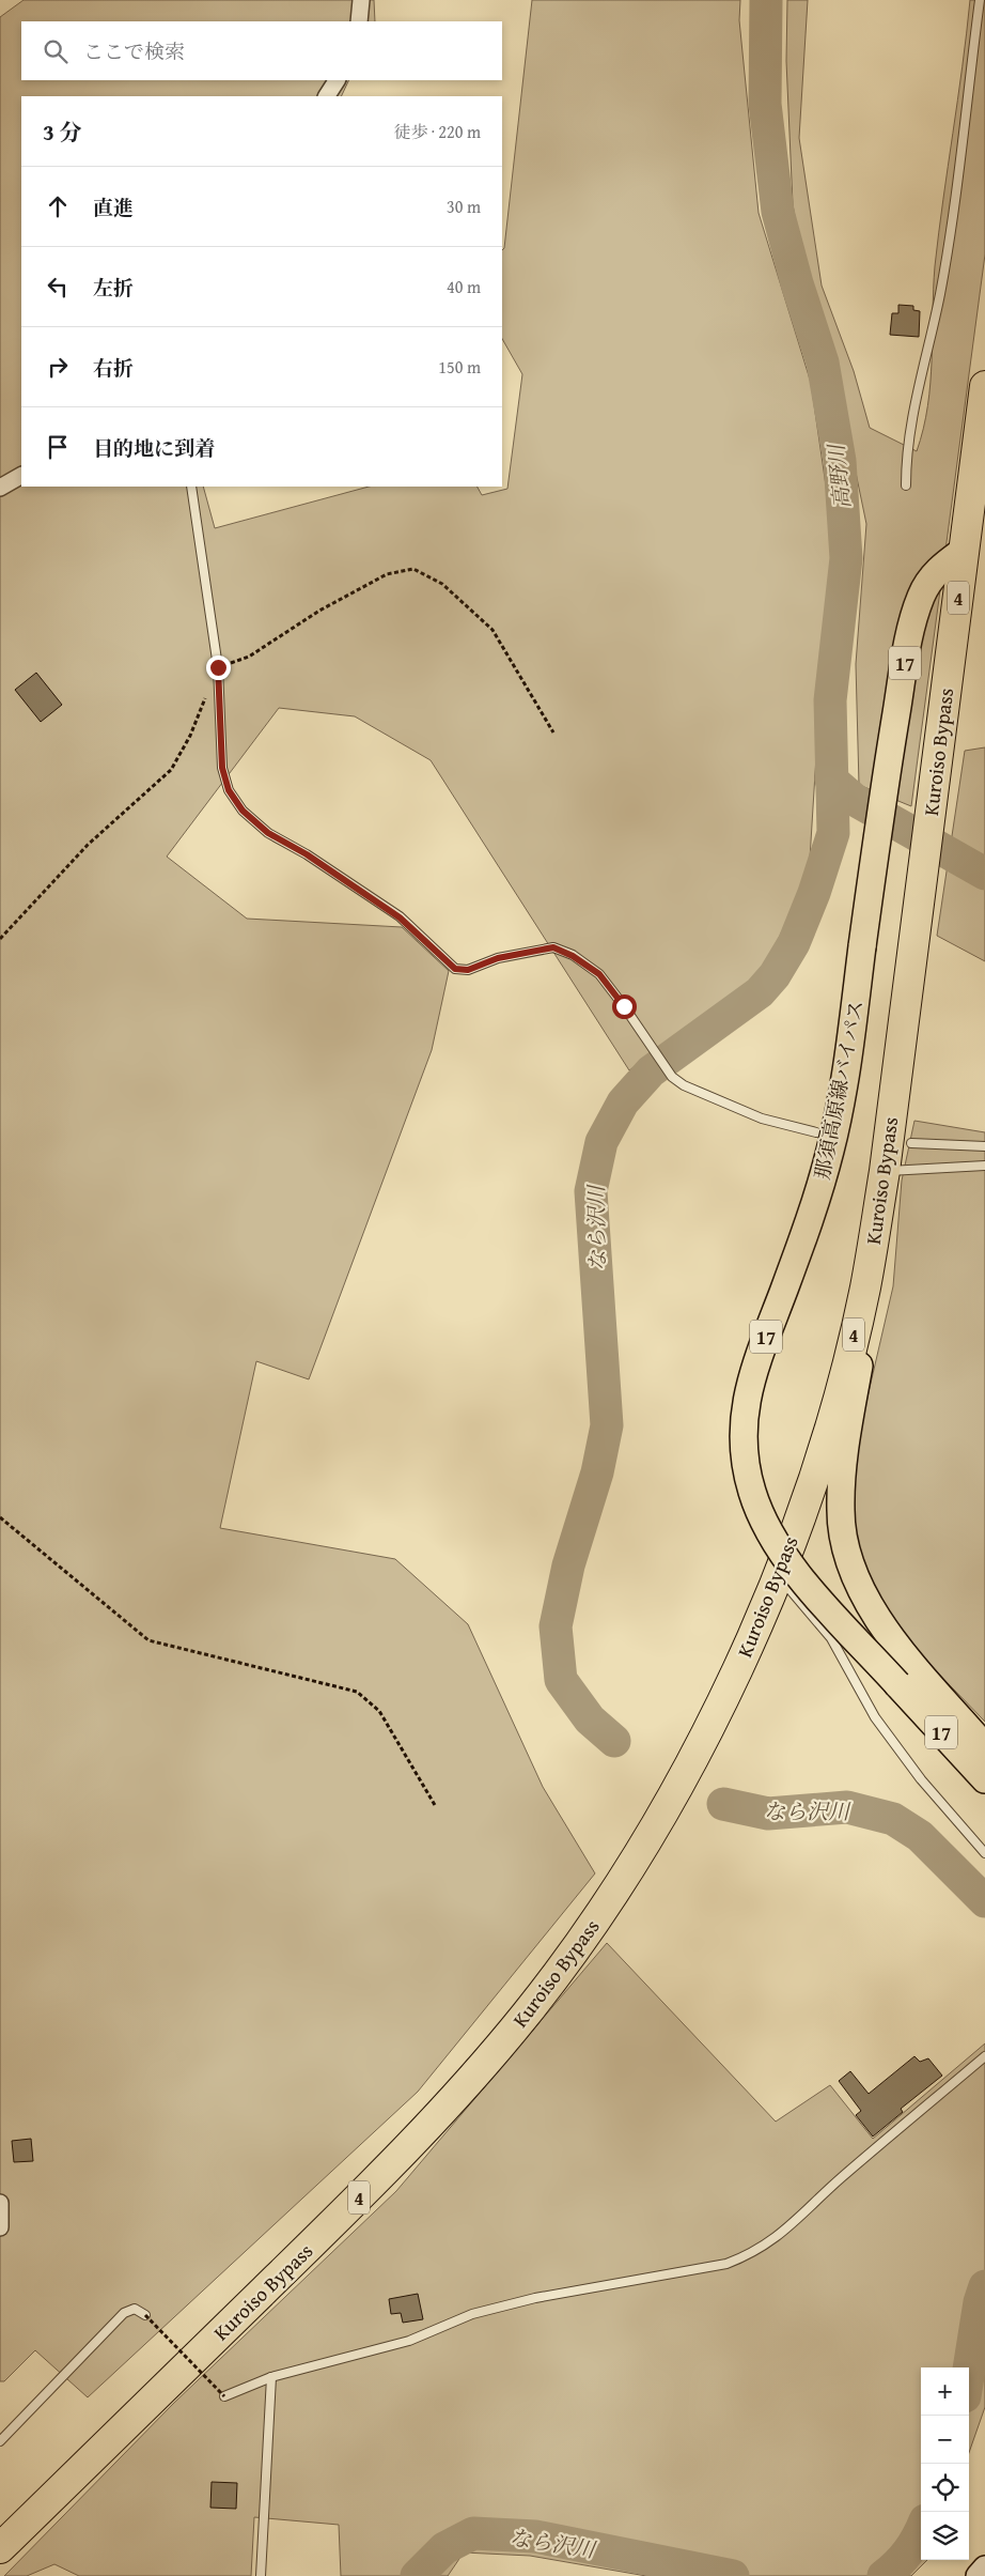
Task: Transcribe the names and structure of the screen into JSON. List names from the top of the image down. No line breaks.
{"streets":{"highway":["4","Kuroiso Bypass"],"main road":["17","那須高原線バイパス"]},"crossings":[["17","Kuroiso Bypass"],["Kuroiso Bypass","那須高原線バイパス"]],"water":["高野川","なら沢川"],"page":{"search":"ここで検索","heading":["3 分","徒歩 · 220 m"],"list":[["直進","30 m"],["左折","40 m"],["右折","150 m"],"目的地に到着"],"map_buttons":["+","−"]}}
